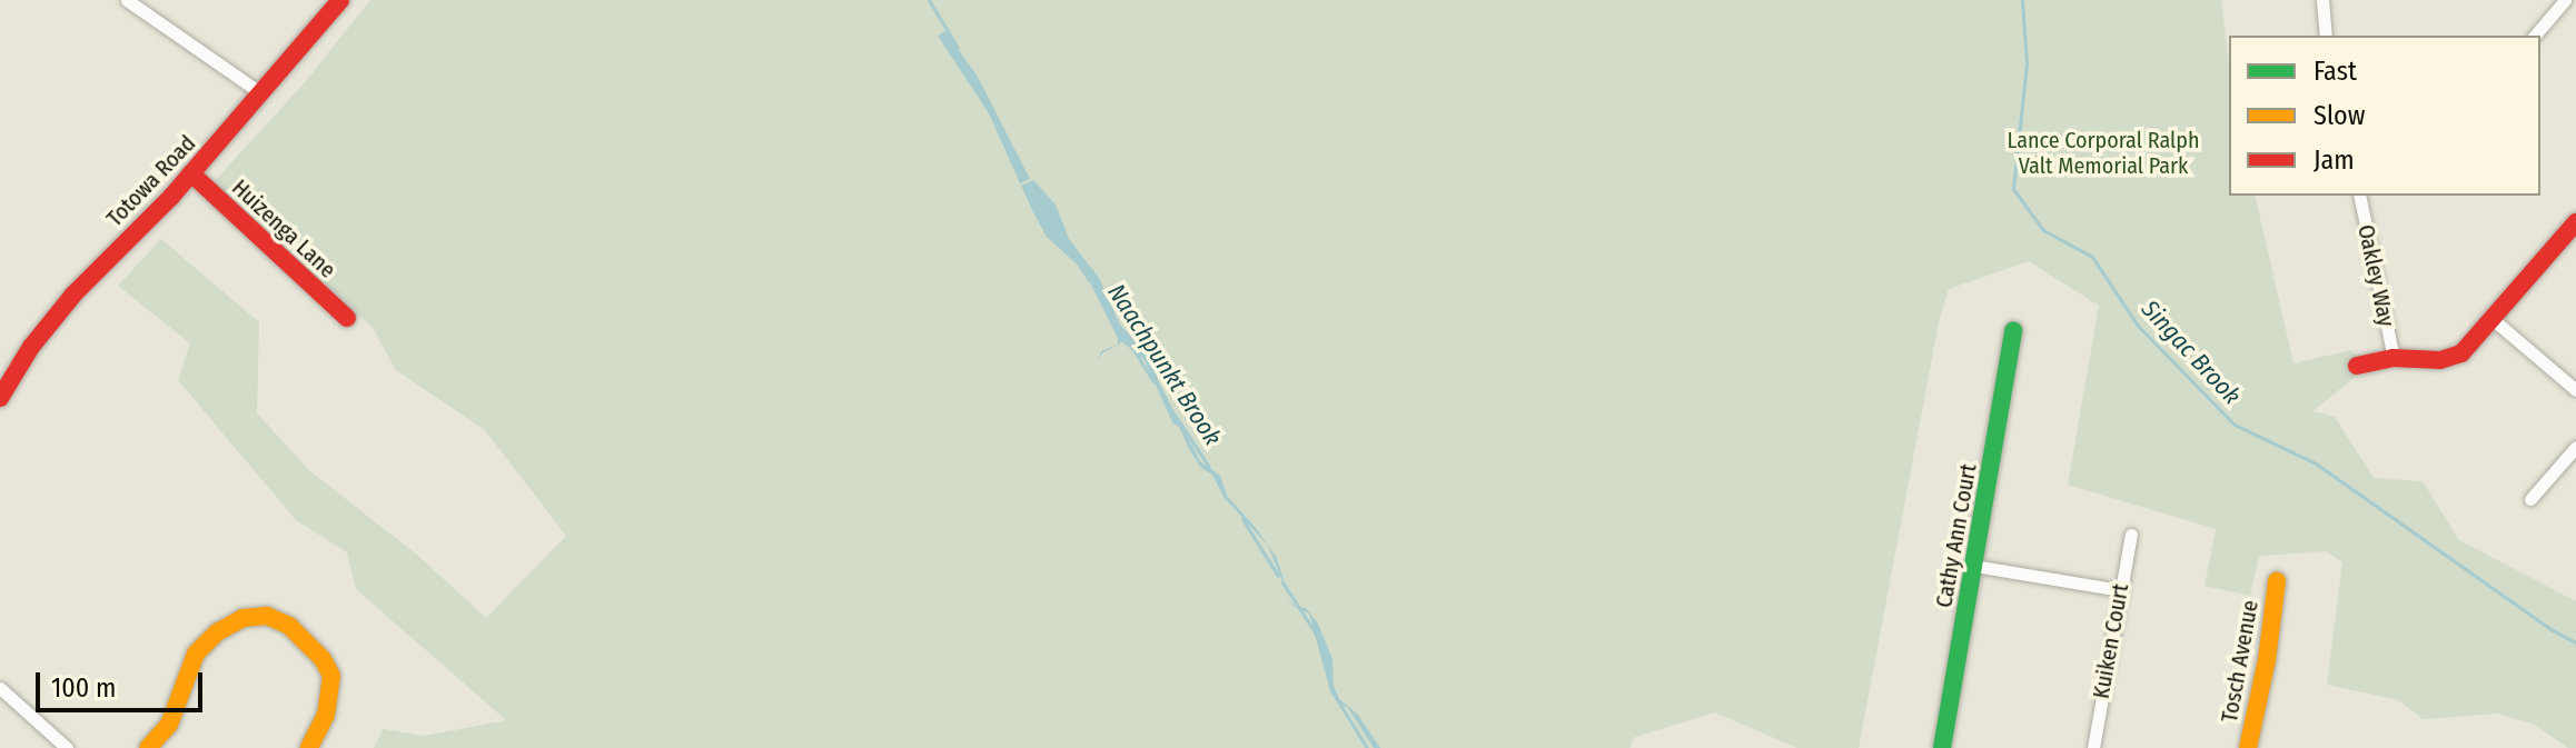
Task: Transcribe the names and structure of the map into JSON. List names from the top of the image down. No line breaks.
{"streets":{"street":["Totowa Road","Huizenga Lane","Oakley Way","Cathy Ann Court","Kuiken Court","Tosch Avenue"]},"crossings":[["Totowa Road","Huizenga Lane"]],"water":["Singac Brook","Naachpunkt Brook"],"parks":["Lance Corporal Ralph Valt Memorial Park"],"legend":["Fast","Slow","Jam"],"scale_bar":"100 m"}
